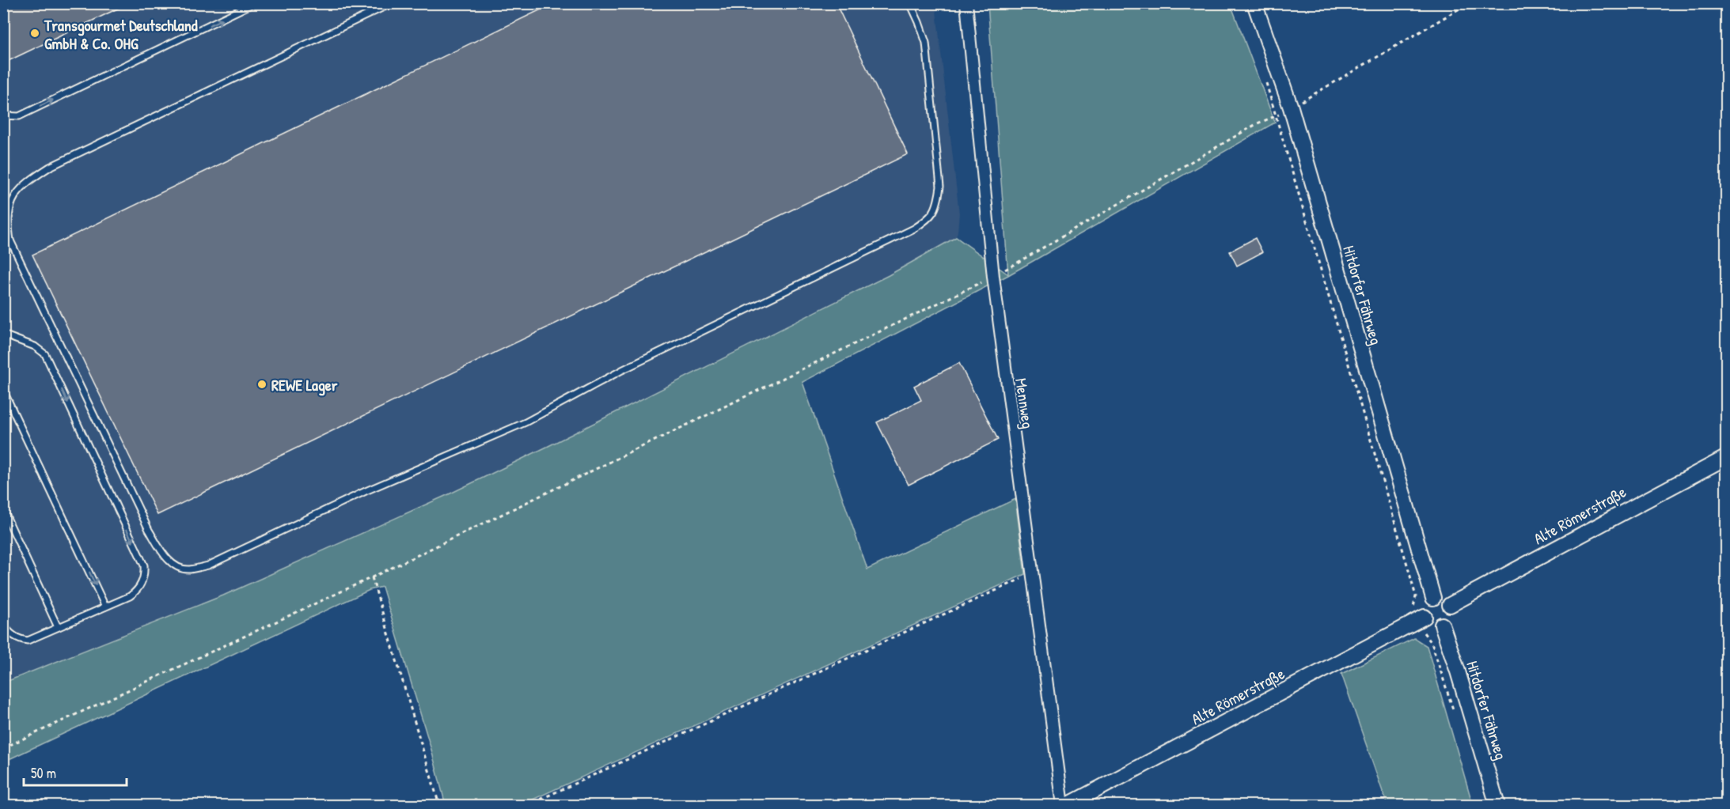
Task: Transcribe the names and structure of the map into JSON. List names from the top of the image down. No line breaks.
{"streets":{"street":["Hitdorfer Fährweg","Mennweg","Alte Römerstraße"]},"crossings":[["Hitdorfer Fährweg","Alte Römerstraße"]],"places":["Transgourmet Deutschland GmbH & Co. OHG","REWE Lager"],"scale_bar":"50 m"}
